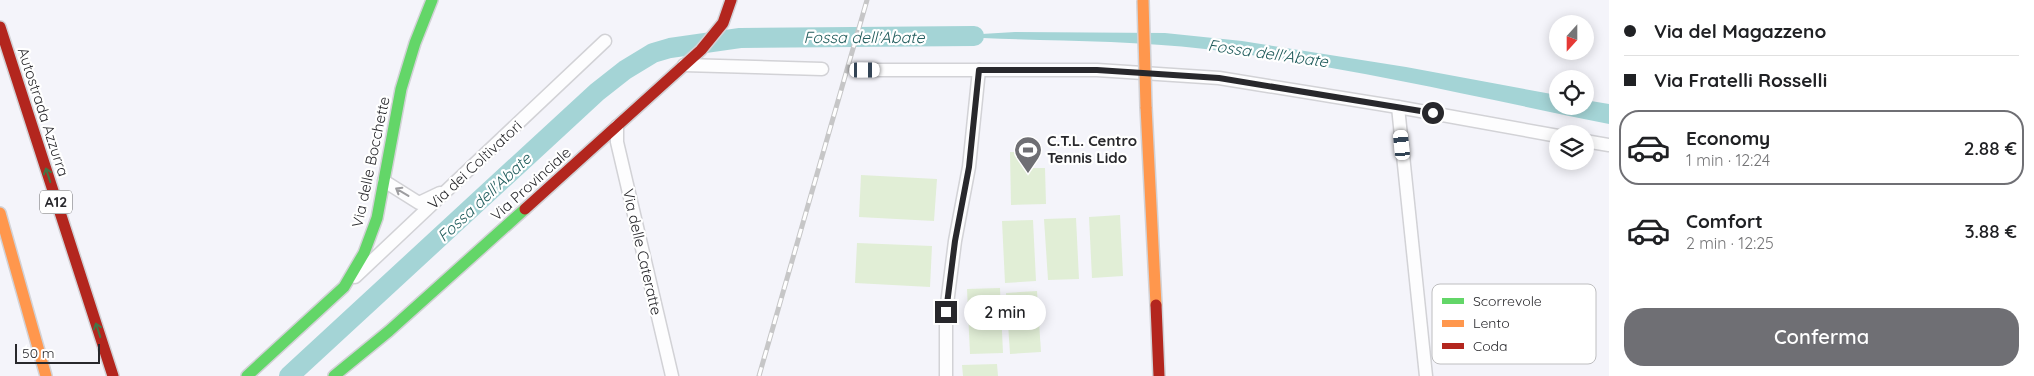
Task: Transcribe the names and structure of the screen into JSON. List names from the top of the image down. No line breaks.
{"streets":{"main road":["Autostrada Azzurra","Via delle Bocchette","Via Provinciale","A12"],"street":["Via dei Coltivatori","Via delle Cateratte"]},"crossings":[["Via delle Bocchette","Via dei Coltivatori"],["Via Provinciale","Via delle Cateratte"]],"water":["Fossa dell'Abate"],"places":{"sports":["C.T.L. Centro Tennis Lido"]},"legend":["Scorrevole","Lento","Coda"],"scale_bar":"50 m","north":"bottom","page":{"banner":["Via del Magazzeno","Via Fratelli Rosselli"],"list":[{"name":"Economy","note":"1 min · 12:24","value":"2.88 €"},{"name":"Comfort","note":"2 min · 12:25","value":"3.88 €"}],"bubble":"2 min","buttons":"Conferma","scale":"50 m"}}
